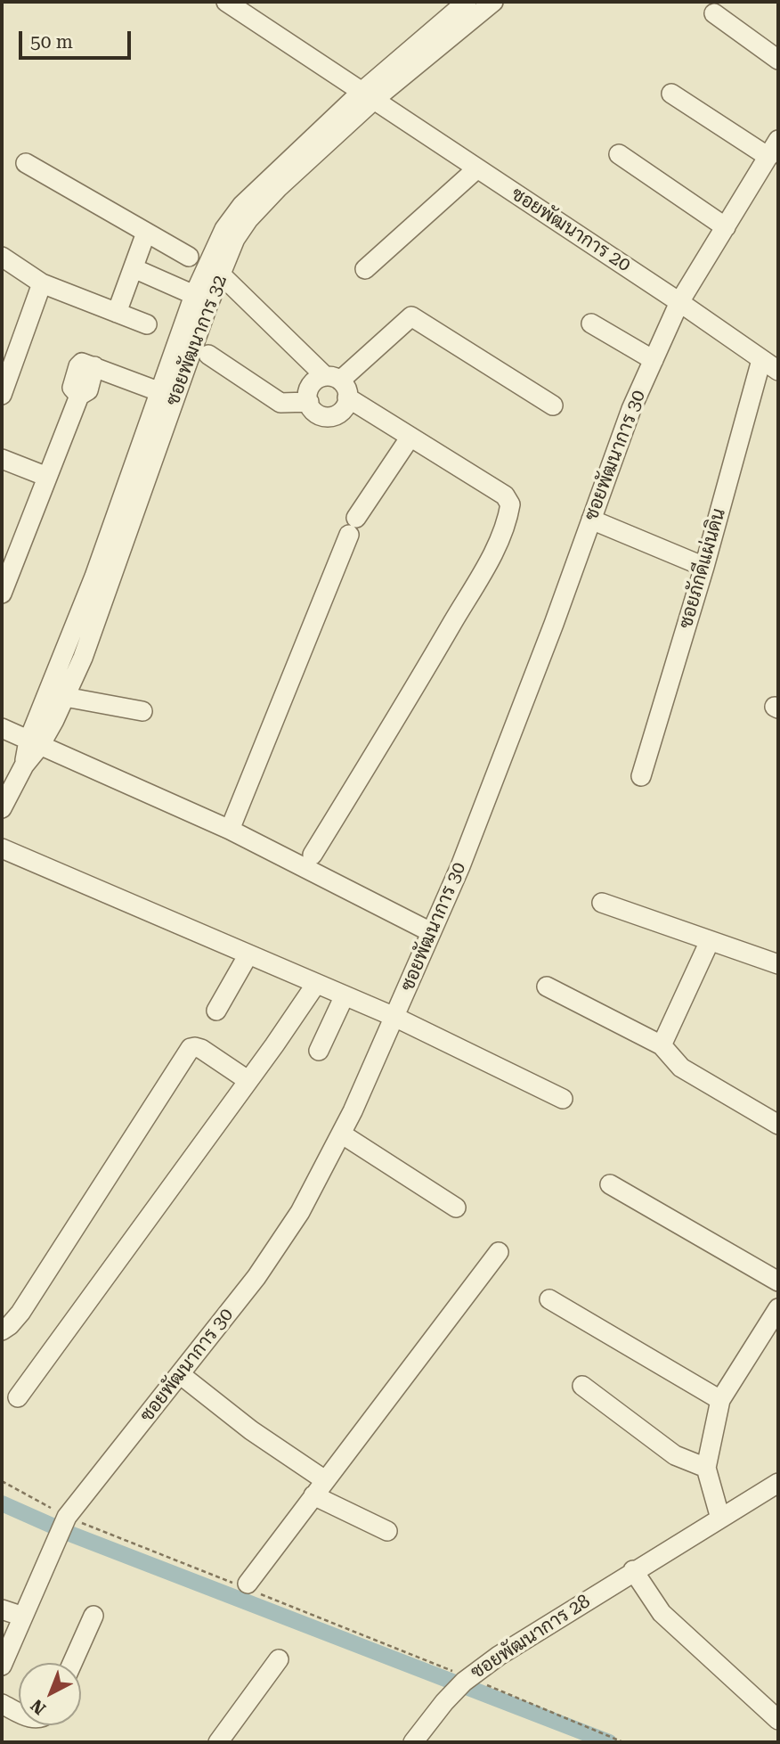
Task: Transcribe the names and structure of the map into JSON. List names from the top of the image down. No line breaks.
{"streets":{"street":["ซอยพัฒนาการ 20","ซอยพัฒนาการ 32","ซอยพัฒนาการ 30","ซอยภักดีแผ่นดิน","ซอยพัฒนาการ 28"]},"crossings":[["ซอยพัฒนาการ 20","ซอยพัฒนาการ 32"],["ซอยพัฒนาการ 20","ซอยพัฒนาการ 30"],["ซอยพัฒนาการ 20","ซอยภักดีแผ่นดิน"]],"scale_bar":"50 m","north":"bottom left"}
